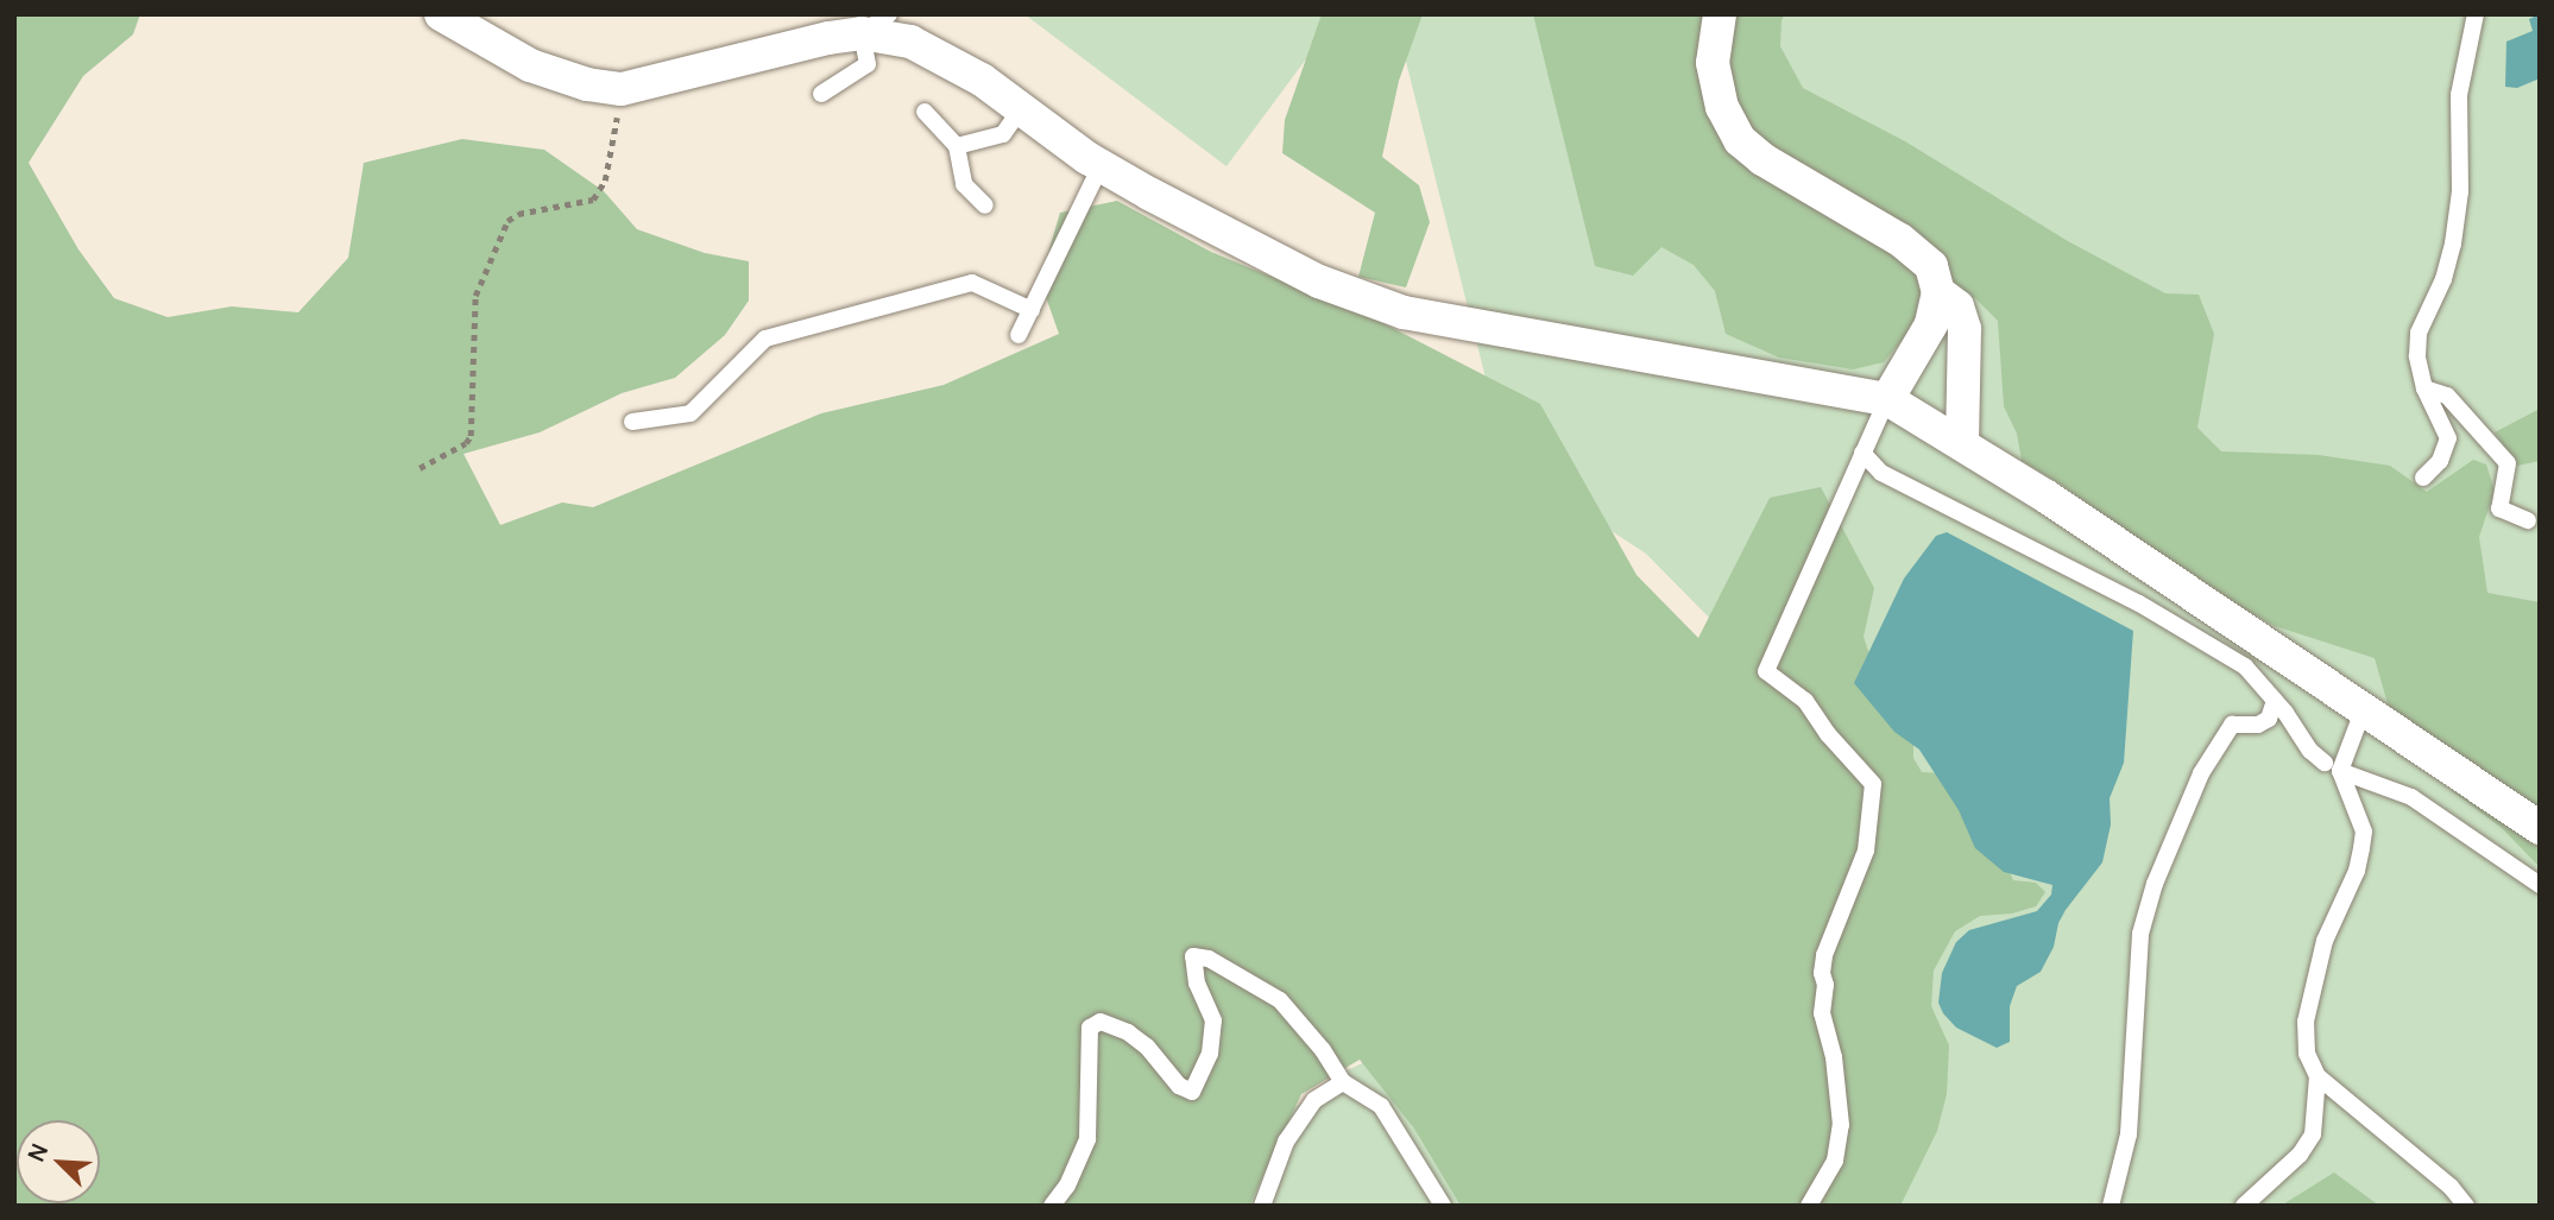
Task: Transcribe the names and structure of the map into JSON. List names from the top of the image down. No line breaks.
{"north":"top left"}
